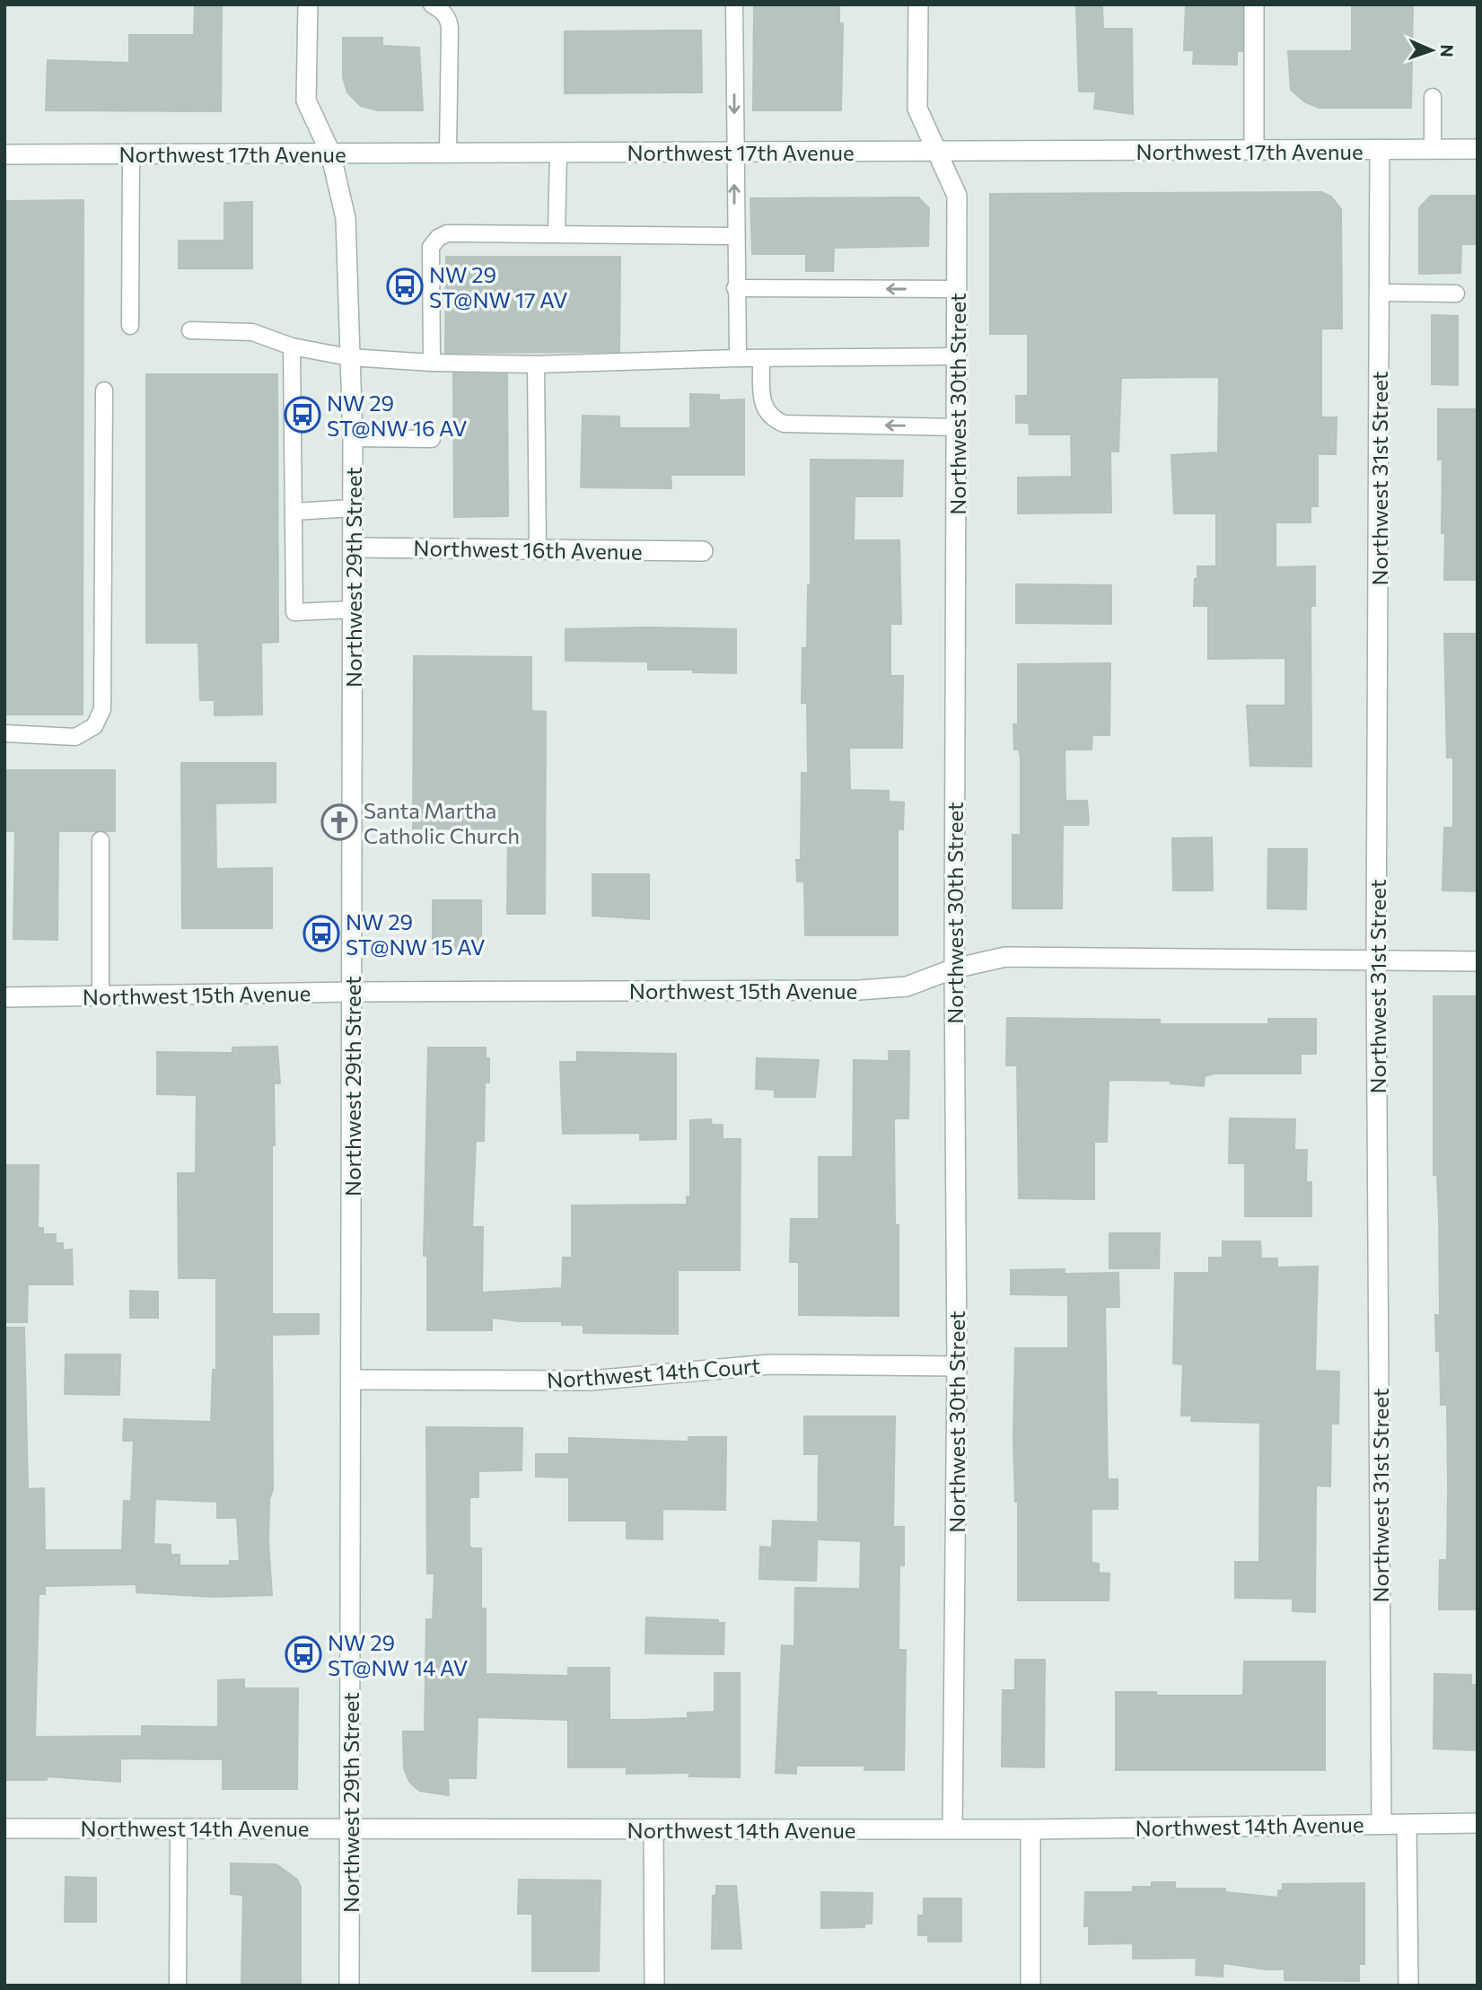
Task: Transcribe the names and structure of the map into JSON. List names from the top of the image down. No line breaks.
{"streets":{"street":["Northwest 17th Avenue","Northwest 30th Street","Northwest 31st Street","Northwest 16th Avenue","Northwest 29th Street","Northwest 15th Avenue","Northwest 14th Court","Northwest 14th Avenue"]},"crossings":[["Northwest 17th Avenue","Northwest 30th Street"],["Northwest 17th Avenue","Northwest 31st Street"],["Northwest 17th Avenue","Northwest 29th Street"],["Northwest 30th Street","Northwest 15th Avenue"],["Northwest 30th Street","Northwest 14th Court"],["Northwest 30th Street","Northwest 14th Avenue"],["Northwest 31st Street","Northwest 15th Avenue"],["Northwest 31st Street","Northwest 14th Avenue"],["Northwest 16th Avenue","Northwest 29th Street"],["Northwest 29th Street","Northwest 15th Avenue"],["Northwest 29th Street","Northwest 14th Court"],["Northwest 29th Street","Northwest 14th Avenue"]],"places":{"bus stop":["NW 29 ST@NW 17 AV","NW 29 ST@NW 16 AV","NW 29 ST@NW 15 AV","NW 29 ST@NW 14 AV"],"church":["Santa Martha Catholic Church"]},"north":"right"}
